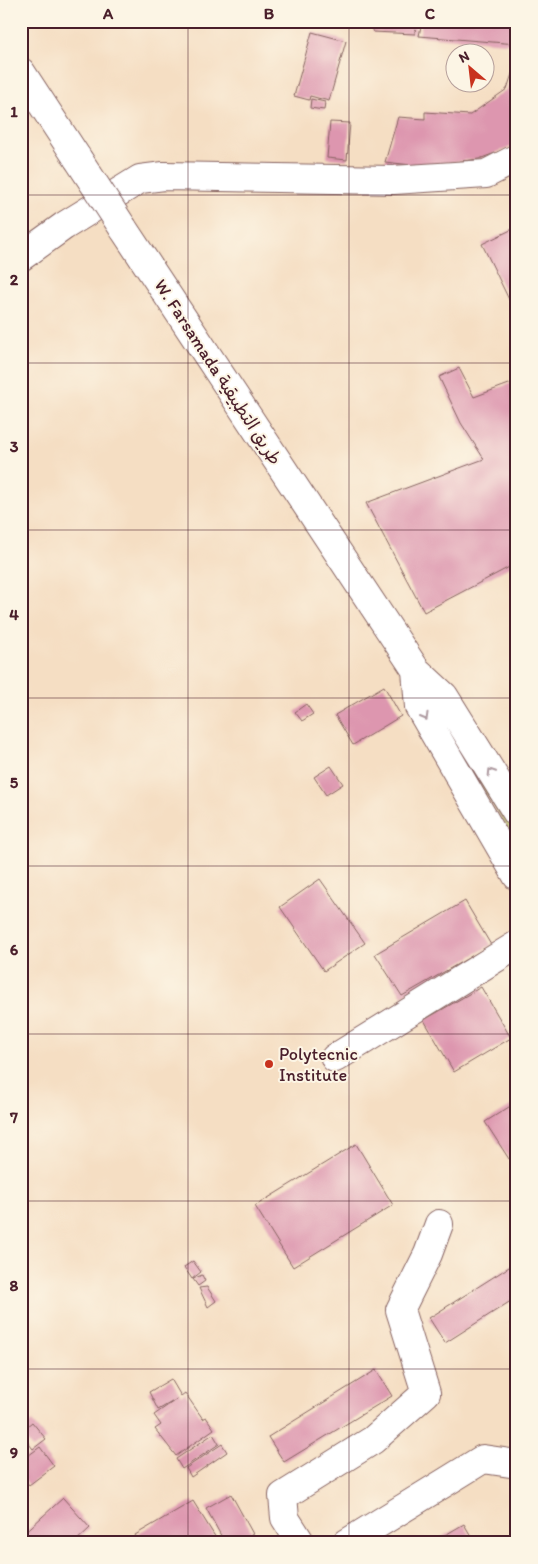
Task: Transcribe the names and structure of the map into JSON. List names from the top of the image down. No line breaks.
{"streets":{"street":["W. Farsamada طريق التطبيقية"]},"places":["Polytecnic Institute"],"north":"top left","grid":{"columns":["A","B","C"],"rows":["1","2","3","4","5","6","7","8","9"]}}
